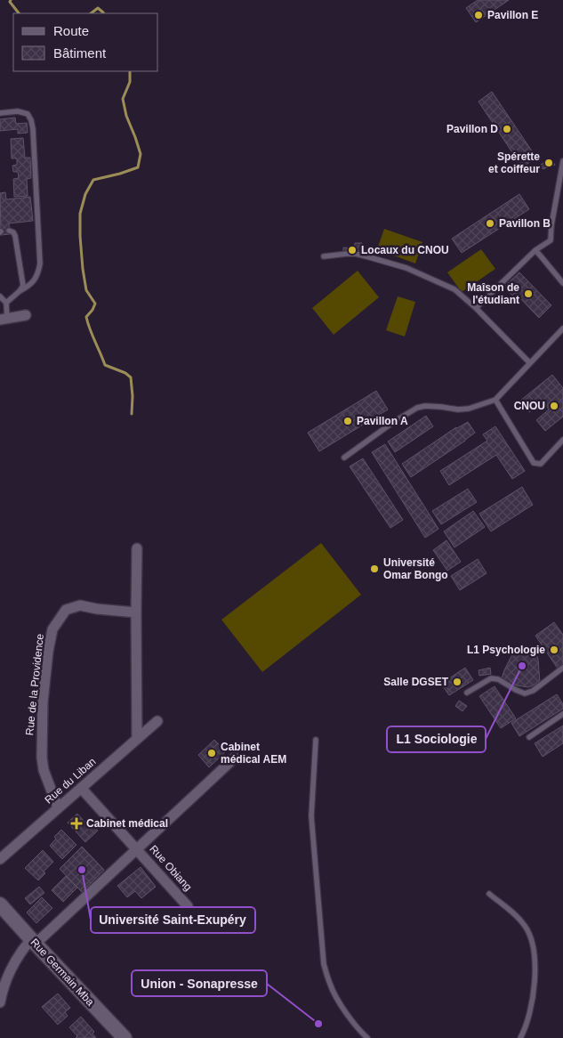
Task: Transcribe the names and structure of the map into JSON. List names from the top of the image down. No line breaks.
{"streets":{"street":["Rue de la Providence","Rue du Liban","Rue Obiang","Rue Germain Mba"]},"crossings":[["Rue de la Providence","Rue du Liban"],["Rue du Liban","Rue Obiang"]],"places":{"other":["Pavillon E","Pavillon D","Spérette et coiffeur","Pavillon B","Locaux du CNOU","Maîson de l'étudiant","CNOU","Pavillon A","Université Omar Bongo","L1 Psychologie","L1 Sociologie","Salle DGSET","Cabinet médical AEM","Université Saint-Exupéry","Union - Sonapresse"],"health":["Cabinet médical"]},"legend":["Route","Bâtiment"]}
